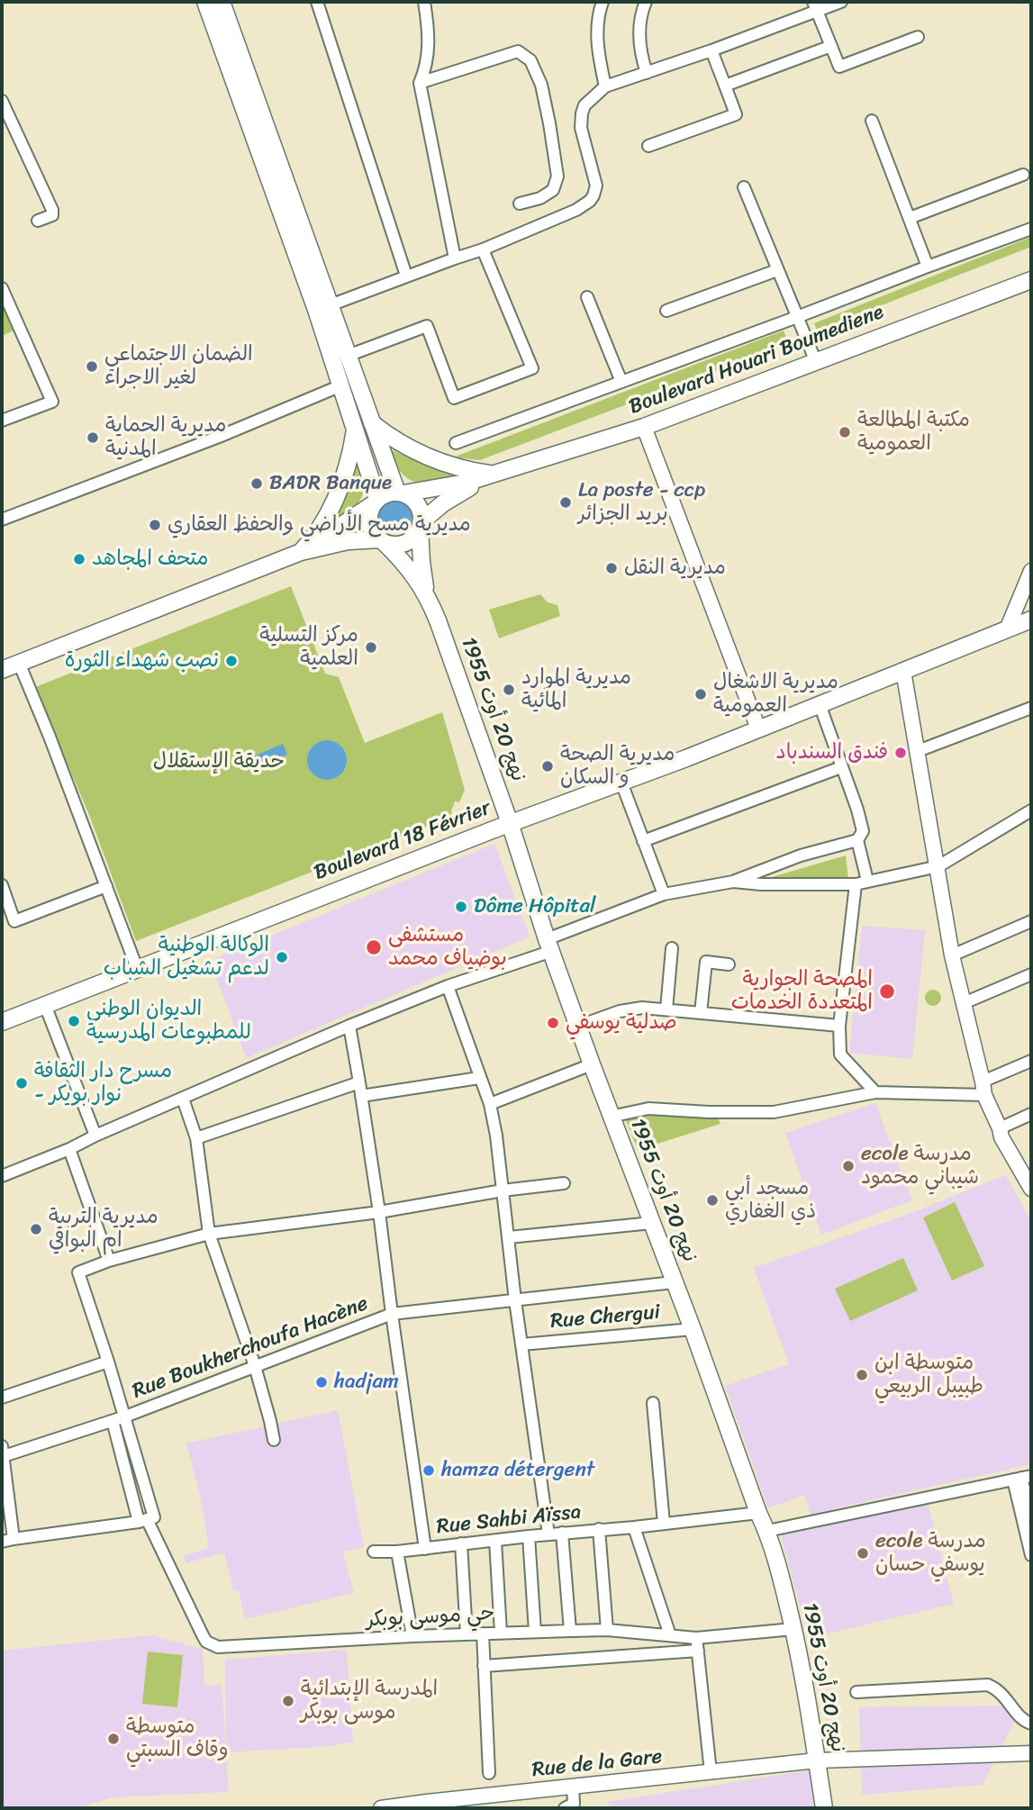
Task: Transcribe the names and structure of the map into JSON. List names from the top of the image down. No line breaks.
{"streets":{"main road":["Boulevard Houari Boumediene","نهج 20 أوت 1955","Boulevard 18 Février"],"street":["Rue Chergui","Rue Boukherchoufa Hacène","Rue Sahbi Aïssa","حي موسى بوبكر","Rue de la Gare"]},"crossings":[["Boulevard Houari Boumediene","نهج 20 أوت 1955"],["نهج 20 أوت 1955","Boulevard 18 Février"],["نهج 20 أوت 1955","Rue Chergui"],["نهج 20 أوت 1955","Rue Boukherchoufa Hacène"],["نهج 20 أوت 1955","Rue Sahbi Aïssa"],["نهج 20 أوت 1955","حي موسى بوبكر"],["نهج 20 أوت 1955","Rue de la Gare"]],"parks":["حديقة الإستقلال"],"places":["الضمان الاجتماعي لغير الاجراء","مكتبة المطالعة العمومية","مديرية الحماية المدنية","BADR Banque","La poste - ccp بريد الجزائر","مديرية مسح الأراضي والحفظ العقاري","متحف المجاهد","مديرية النقل","مركز التسلية العلمية","نصب شهداء الثورة","مديرية الموارد المائية","مديرية الاشغال العمومية","فندق السندباد","مديرية الصحة و السكان","Dôme Hôpital","مستشفى بوضياف محمد","الوكالة الوطنية لدعم تشغيل الشباب","المصحة الجوارية المتعددة الخدمات","الديوان الوطني للمطبوعات المدرسية","صدلية يوسفي","مسرح دار الثقافة - نوار بويكر","ecole مدرسة شيباني محمود","مسجد أبي ذي الغفاري","مديرية التربية ام البواقي","متوسطة ابن طبيبل الربيعي","hadjam","hamza détergent","ecole مدرسة يوسفي حسان","المدرسة الإبتدائية موسى بوبكر","متوسطة وقاف السبتي"]}
